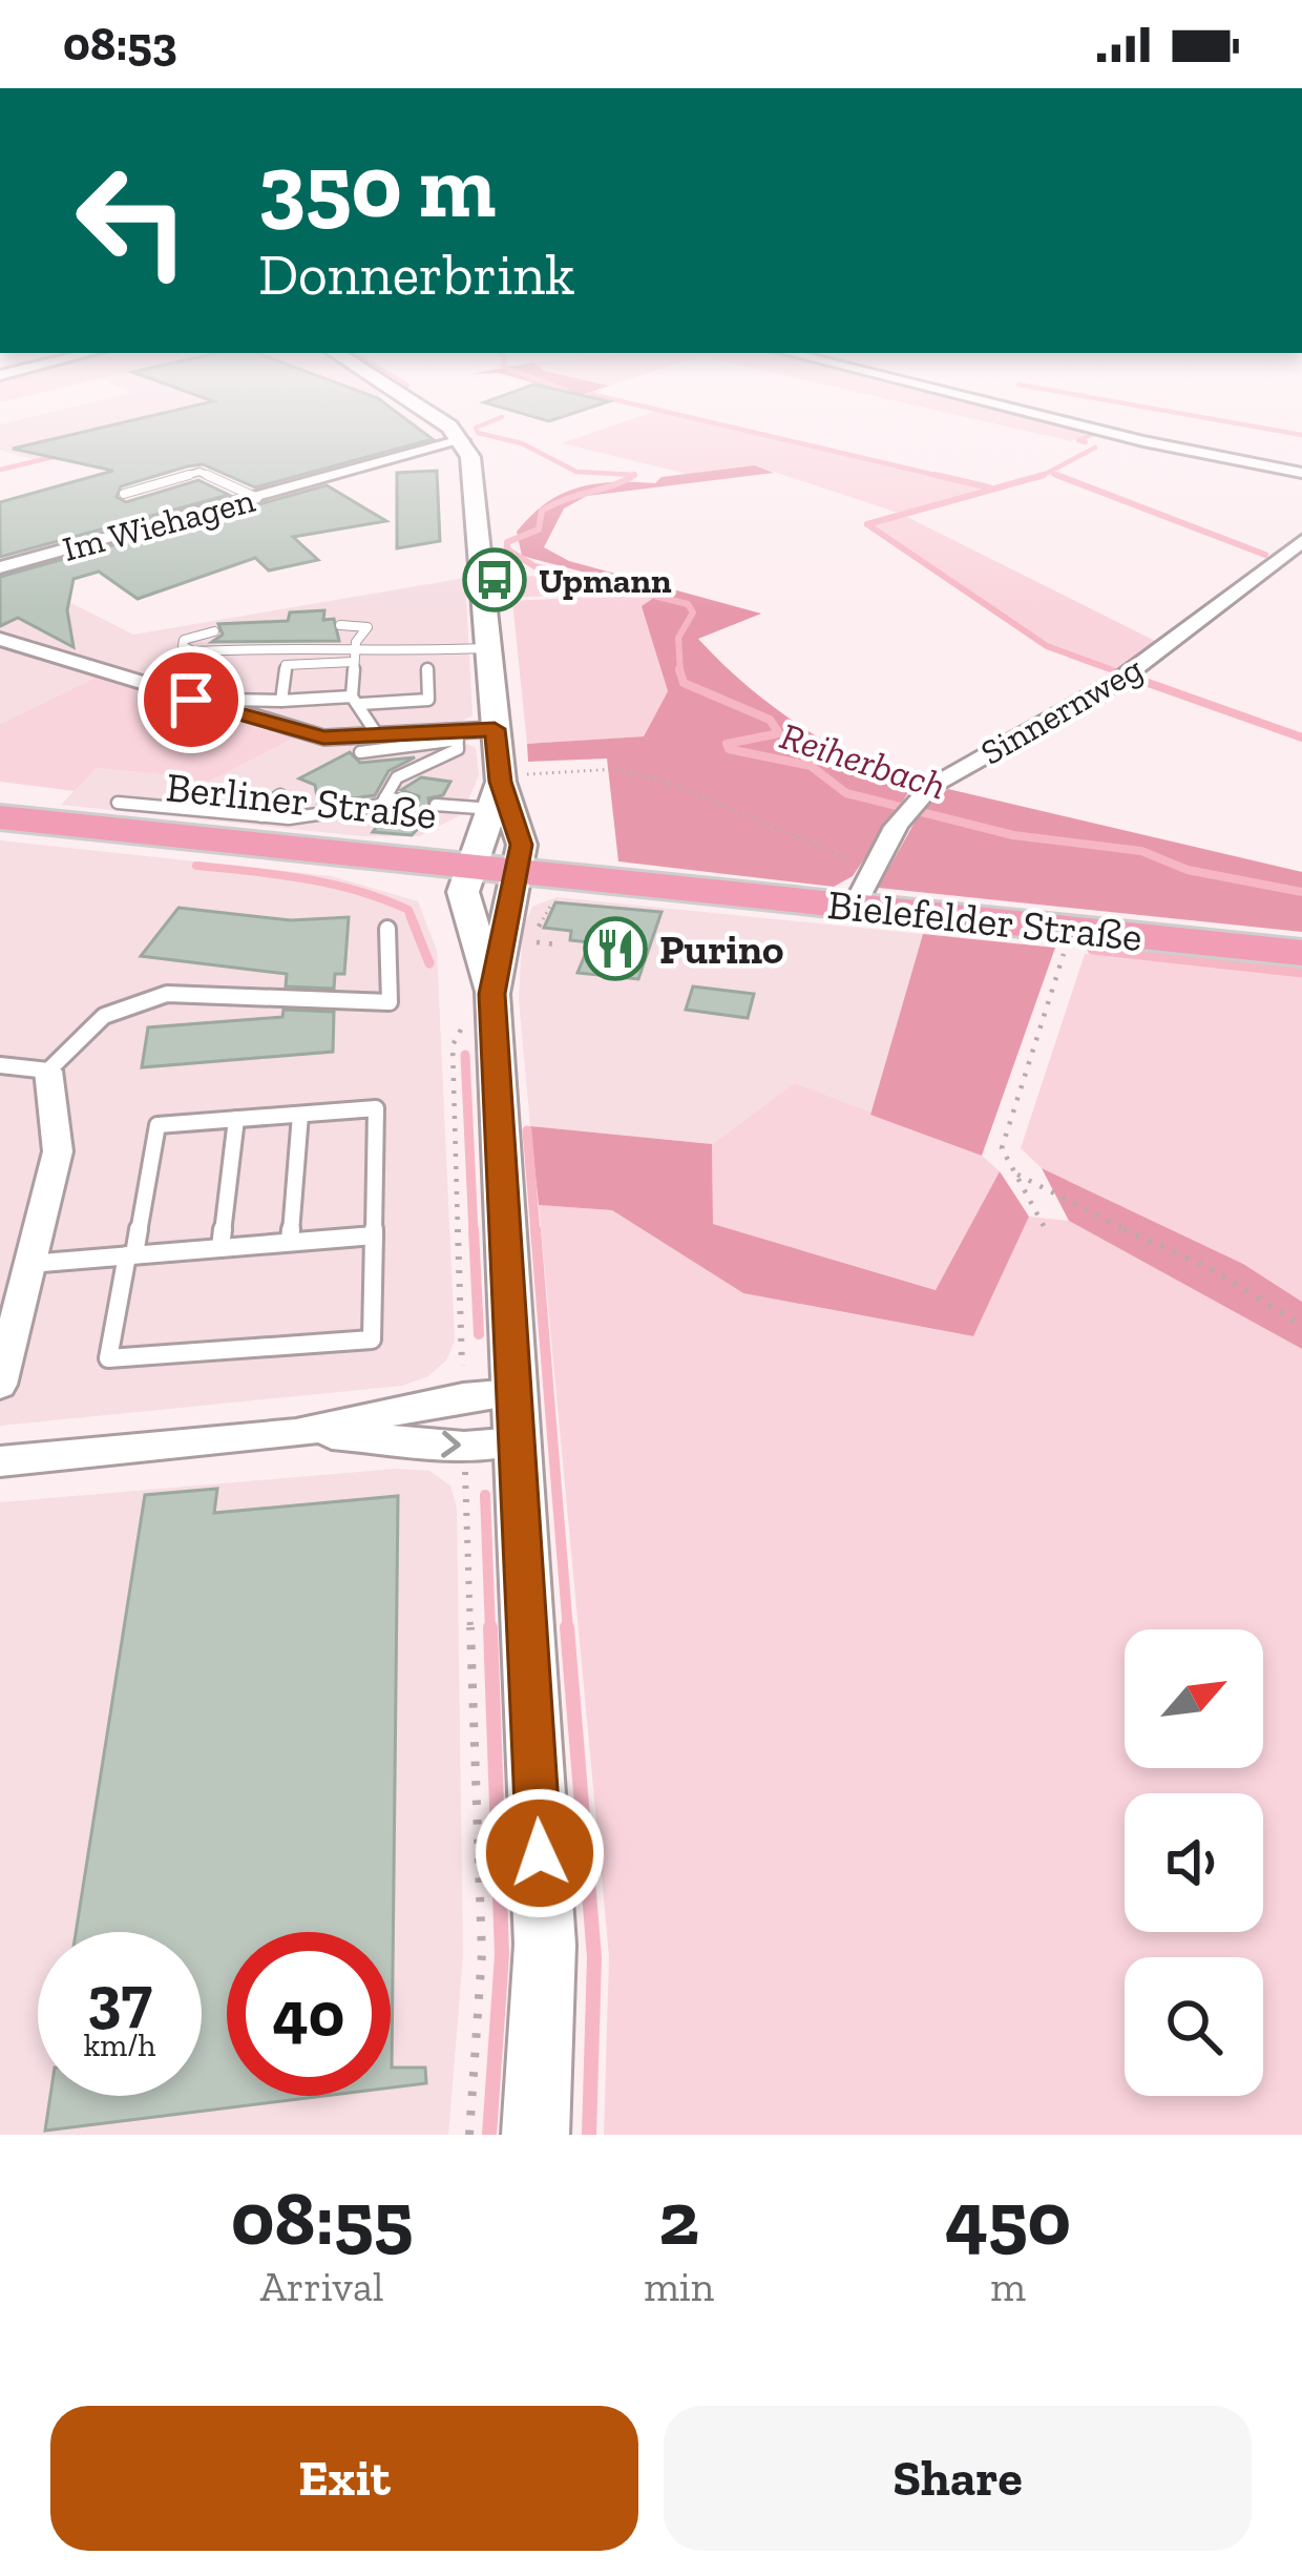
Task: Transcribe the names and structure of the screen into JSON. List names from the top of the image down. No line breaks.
{"streets":{"main road":["Berliner Straße","Bielefelder Straße"],"street":["Im Wiehagen","Sinnernweg"]},"crossings":[["Sinnernweg","Bielefelder Straße"],["Berliner Straße","Bielefelder Straße"]],"water":["Reiherbach"],"places":{"bus stop":["Upmann"],"restaurant":["Purino"]},"north":"top right","page":{"status":"08:53","turn":["350 m","Donnerbrink"],"speed":"37 km/h","limit":"40","eta":["08:55","Arrival","2","min","450","m"],"buttons":["Exit","Share"]}}
